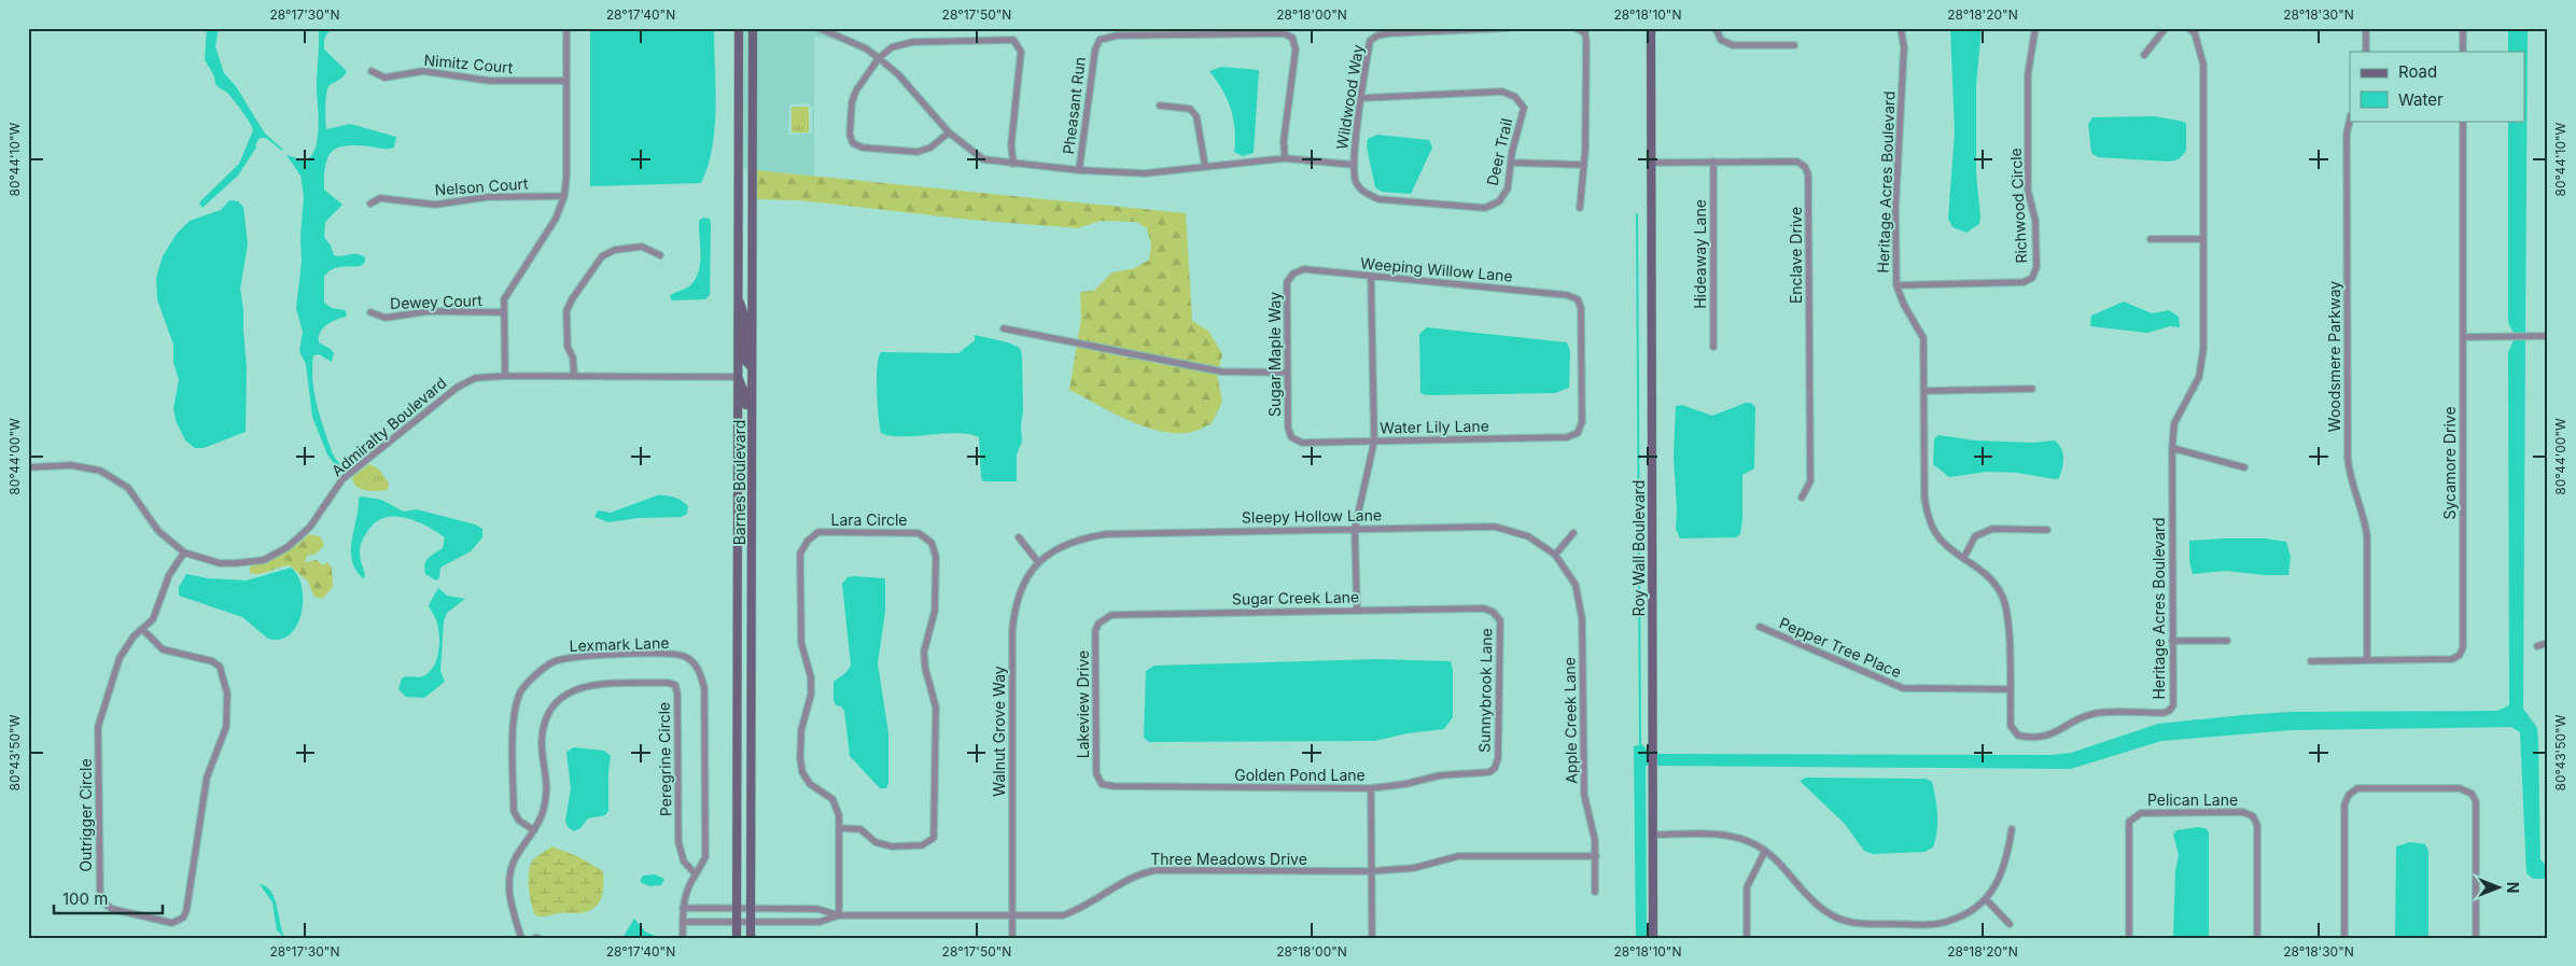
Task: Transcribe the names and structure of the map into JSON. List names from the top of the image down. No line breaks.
{"streets":{"main road":["Barnes Boulevard","Roy Wall Boulevard"],"street":["Nimitz Court","Wildwood Way","Pheasant Run","Deer Trail","Heritage Acres Boulevard","Nelson Court","Richwood Circle","Hideaway Lane","Enclave Drive","Weeping Willow Lane","Dewey Court","Sugar Maple Way","Woodsmere Parkway","Admiralty Boulevard","Water Lily Lane","Sycamore Drive","Sleepy Hollow Lane","Lara Circle","Sugar Creek Lane","Lexmark Lane","Pepper Tree Place","Sunnybrook Lane","Lakeview Drive","Apple Creek Lane","Walnut Grove Way","Peregrine Circle","Golden Pond Lane","Pelican Lane","Outrigger Circle","Three Meadows Drive"]},"crossings":[["Wildwood Way","Deer Trail"],["Heritage Acres Boulevard","Richwood Circle"],["Heritage Acres Boulevard","Pepper Tree Place"],["Hideaway Lane","Enclave Drive"],["Enclave Drive","Roy Wall Boulevard"],["Weeping Willow Lane","Sugar Maple Way"],["Weeping Willow Lane","Water Lily Lane"],["Sugar Maple Way","Water Lily Lane"],["Woodsmere Parkway","Sycamore Drive"],["Admiralty Boulevard","Barnes Boulevard"],["Admiralty Boulevard","Outrigger Circle"],["Barnes Boulevard","Three Meadows Drive"],["Sleepy Hollow Lane","Apple Creek Lane"],["Sleepy Hollow Lane","Walnut Grove Way"],["Lara Circle","Three Meadows Drive"],["Sugar Creek Lane","Sunnybrook Lane"],["Sugar Creek Lane","Lakeview Drive"],["Lexmark Lane","Peregrine Circle"],["Sunnybrook Lane","Golden Pond Lane"],["Lakeview Drive","Golden Pond Lane"],["Apple Creek Lane","Three Meadows Drive"],["Walnut Grove Way","Three Meadows Drive"]],"legend":["Road","Water"],"scale_bar":"100 m","north":"right","coordinates":["28°17'30\"N","28°17'40\"N","28°17'50\"N","28°18'00\"N","28°18'10\"N","28°18'20\"N","28°18'30\"N","80°44'10\"W","80°44'00\"W","80°43'50\"W"]}
